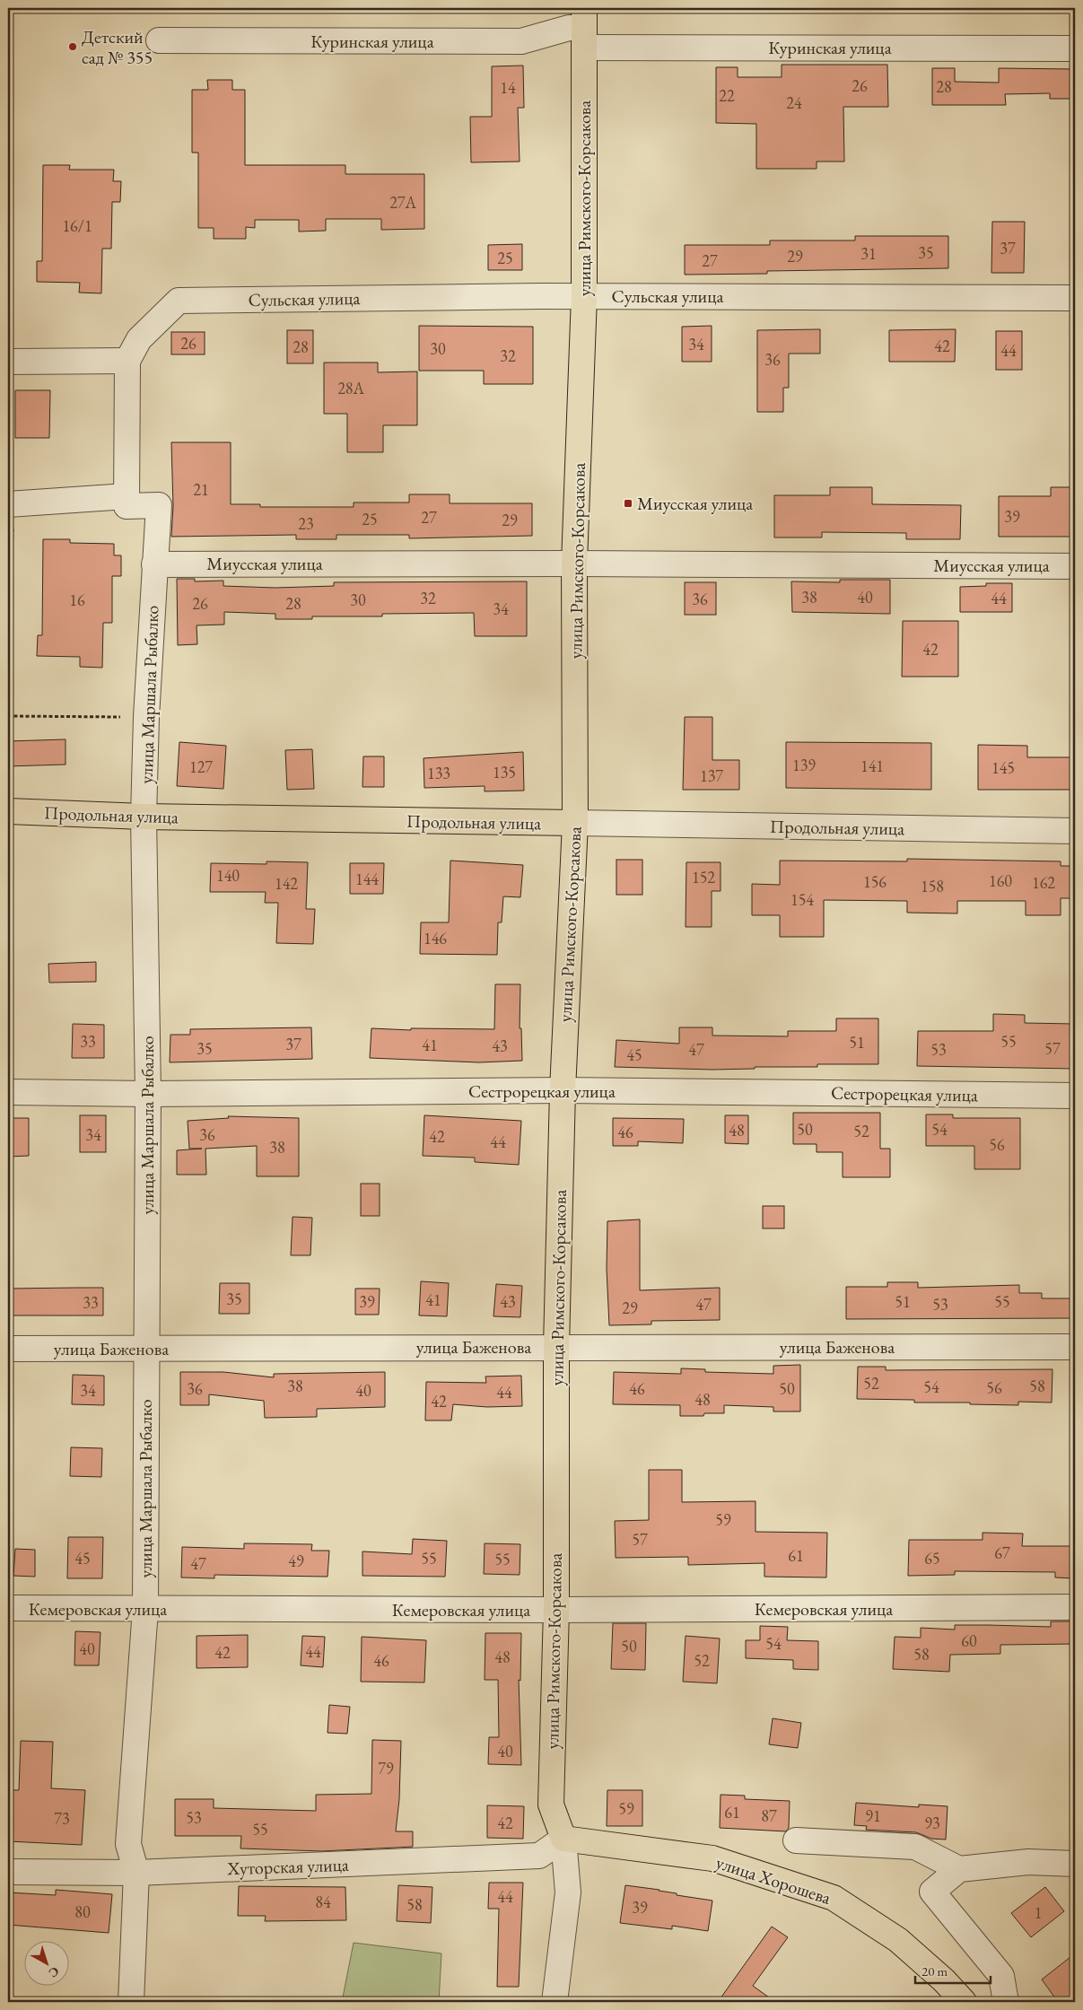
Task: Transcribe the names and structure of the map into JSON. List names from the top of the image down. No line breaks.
{"streets":{"main road":["улица Римского-Корсакова","Продольная улица","улица Хорошева"],"street":["Куринская улица","Сульская улица","Миусская улица","улица Маршала Рыбалко","Сестрорецкая улица","улица Баженова","Кемеровская улица","Хуторская улица"]},"crossings":[["Куринская улица","улица Римского-Корсакова"],["улица Римского-Корсакова","Сульская улица"],["улица Римского-Корсакова","Миусская улица"],["улица Римского-Корсакова","Продольная улица"],["улица Римского-Корсакова","Сестрорецкая улица"],["улица Римского-Корсакова","улица Баженова"],["улица Римского-Корсакова","Кемеровская улица"],["улица Римского-Корсакова","Хуторская улица"],["улица Римского-Корсакова","улица Хорошева"],["Миусская улица","улица Маршала Рыбалко"],["улица Маршала Рыбалко","Продольная улица"],["улица Маршала Рыбалко","Сестрорецкая улица"],["улица Маршала Рыбалко","улица Баженова"],["улица Маршала Рыбалко","Кемеровская улица"],["улица Маршала Рыбалко","Хуторская улица"],["Хуторская улица","улица Хорошева"]],"places":{"other":["Детский сад № 355"],"transit":["Миусская улица"]},"house_numbers":["26","28","14","22","24","27А","16/1","37","35","31","29","25","27","26","34","42","28","30","44","32","36","28А","21","39","27","25","29","23","38","40","32","44","36","16","30","26","28","34","42","139","141","127","145","135","133","137","140","152","144","160","156","162","142","158","154","146","33","55","51","37","41","43","35","57","47","53","45","50","54","48","52","46","34","36","42","44","56","38","35","41","39","43","51","55","33","47","53","29","52","38","58","54","56","36","46","50","34","40","44","48","42","59","57","67","61","45","55","65","55","49","47","60","54","50","40","44","42","58","48","46","52","40","79","59","61","87","91","53","73","42","93","55","44","84","58","39","80","1"],"scale_bar":"20 m","north":"bottom right"}
